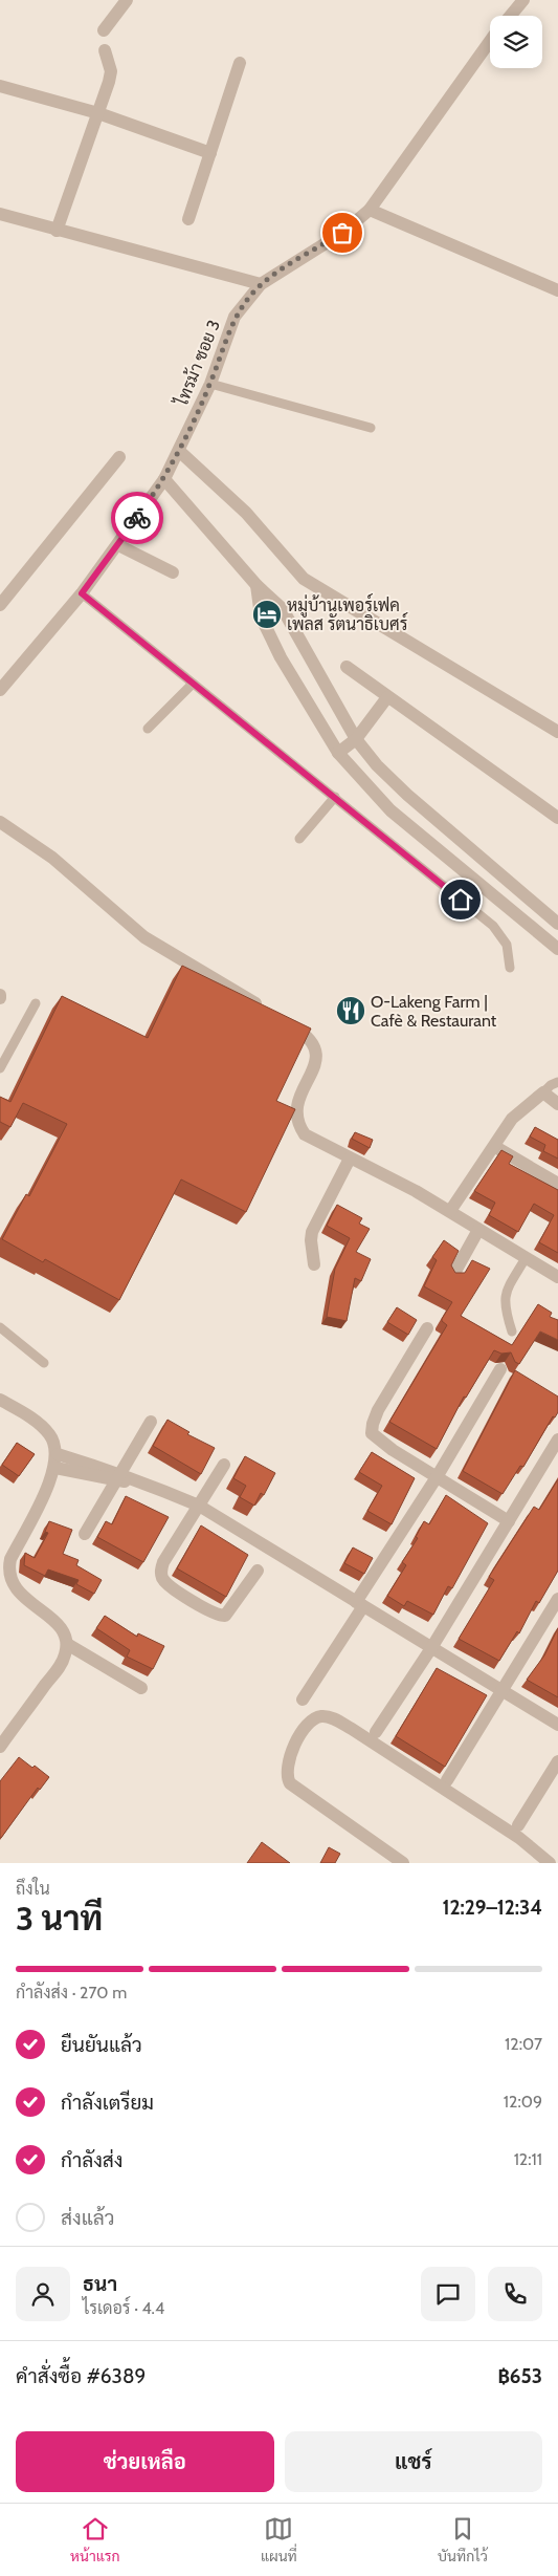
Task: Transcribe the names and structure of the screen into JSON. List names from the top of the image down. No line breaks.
{"streets":{"street":["ไทรม้า ซอย 3"]},"places":{"hotel":["หมู่บ้านเพอร์เฟค เพลส รัตนาธิเบศร์"],"restaurant":["O-Lakeng Farm | Cafè & Restaurant"]},"page":{"heading":["3 นาที","ถึงใน","12:29–12:34"],"panel":["ธนา","ไรเดอร์ · 4.4","คำสั่งซื้อ #6389","฿653"],"bar":"กำลังส่ง · 270 m","list":[["ยืนยันแล้ว","12:07"],["กำลังเตรียม","12:09"],["กำลังส่ง","12:11"],"ส่งแล้ว"],"buttons":["ช่วยเหลือ","แชร์"],"tabs":["หน้าแรก","แผนที่","บันทึกไว้"]}}
